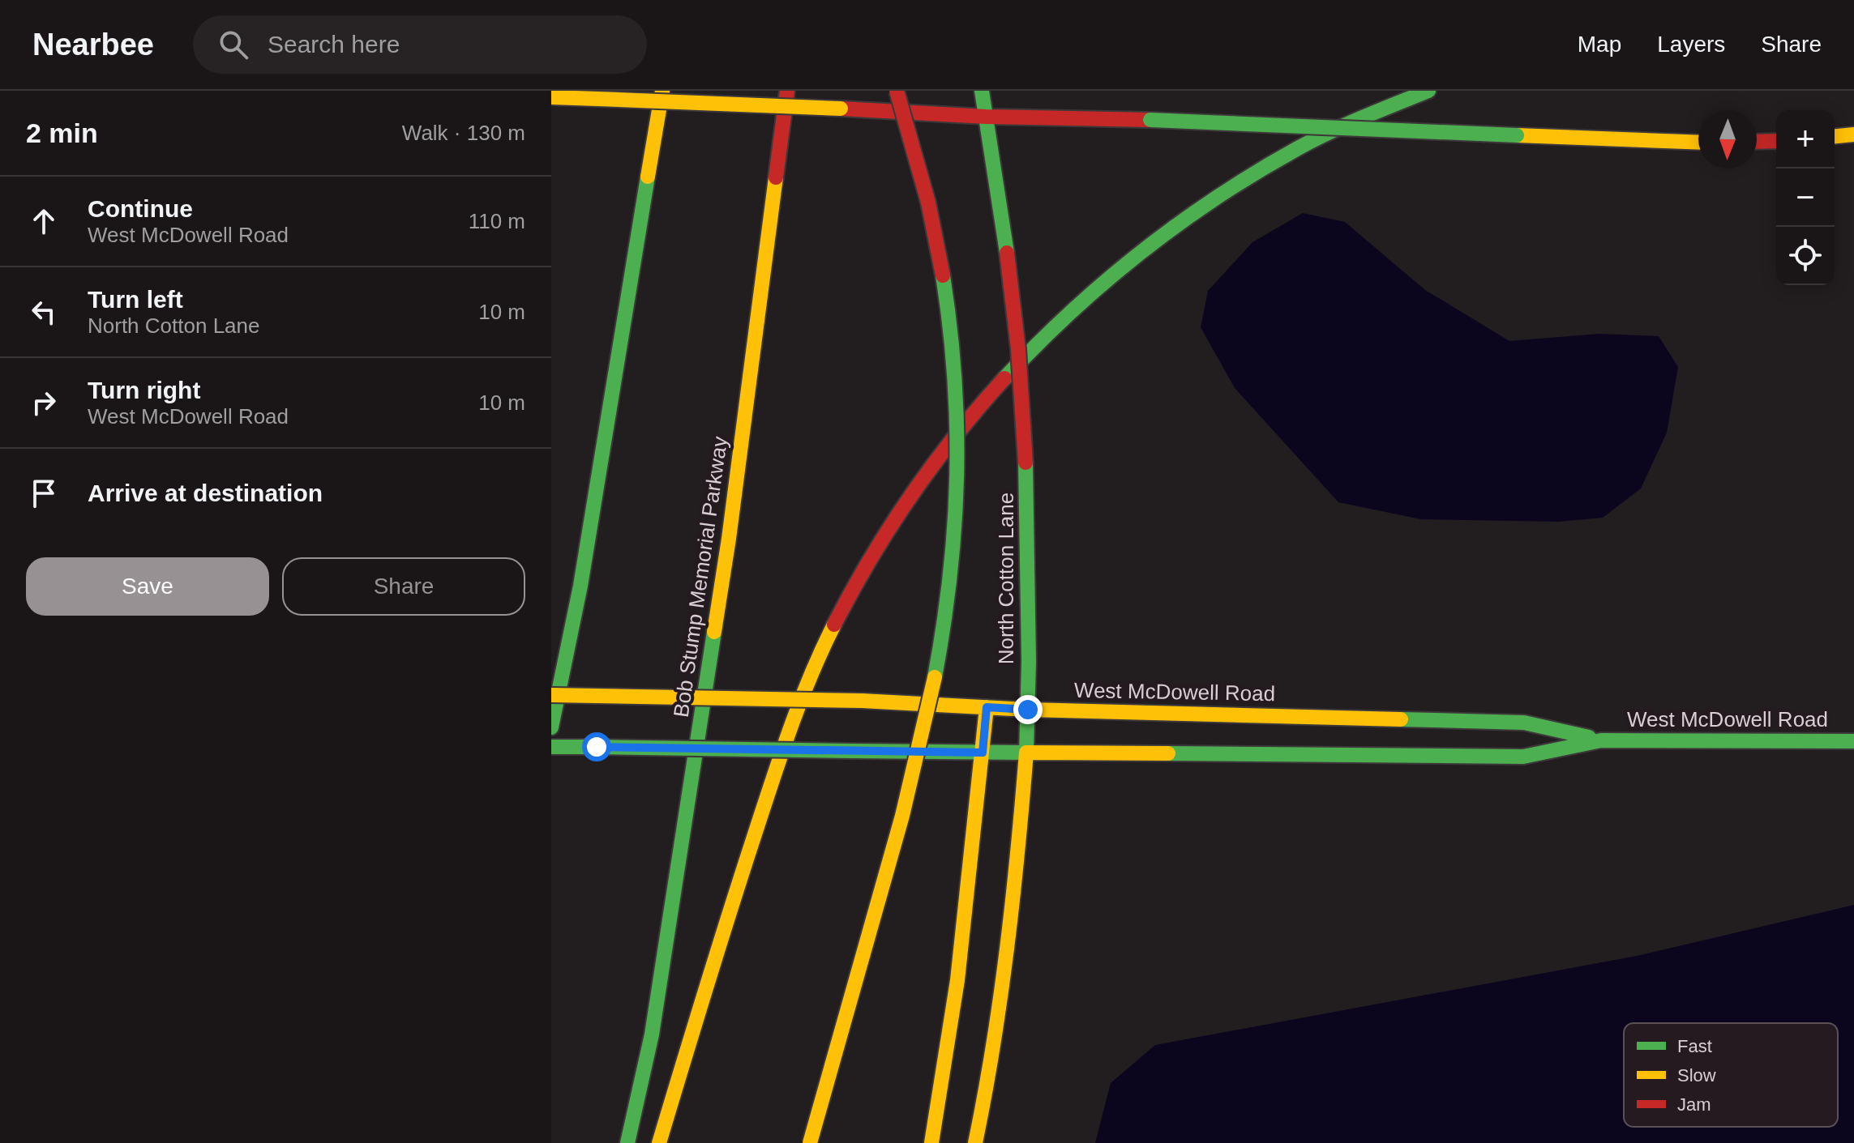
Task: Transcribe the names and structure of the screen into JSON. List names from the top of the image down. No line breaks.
{"streets":{"main road":["Bob Stump Memorial Parkway","North Cotton Lane","West McDowell Road"]},"crossings":[["North Cotton Lane","West McDowell Road"]],"legend":["Fast","Slow","Jam"],"north":"bottom","page":{"header":"Nearbee","search":"Search here","nav":["Map","Layers","Share"],"heading":["2 min","Walk · 130 m"],"map_buttons":["+","−"],"list":[["Continue","West McDowell Road","110 m"],["Turn left","North Cotton Lane","10 m"],["Turn right","West McDowell Road","10 m"],"Arrive at destination"],"buttons":["Save","Share"]}}
